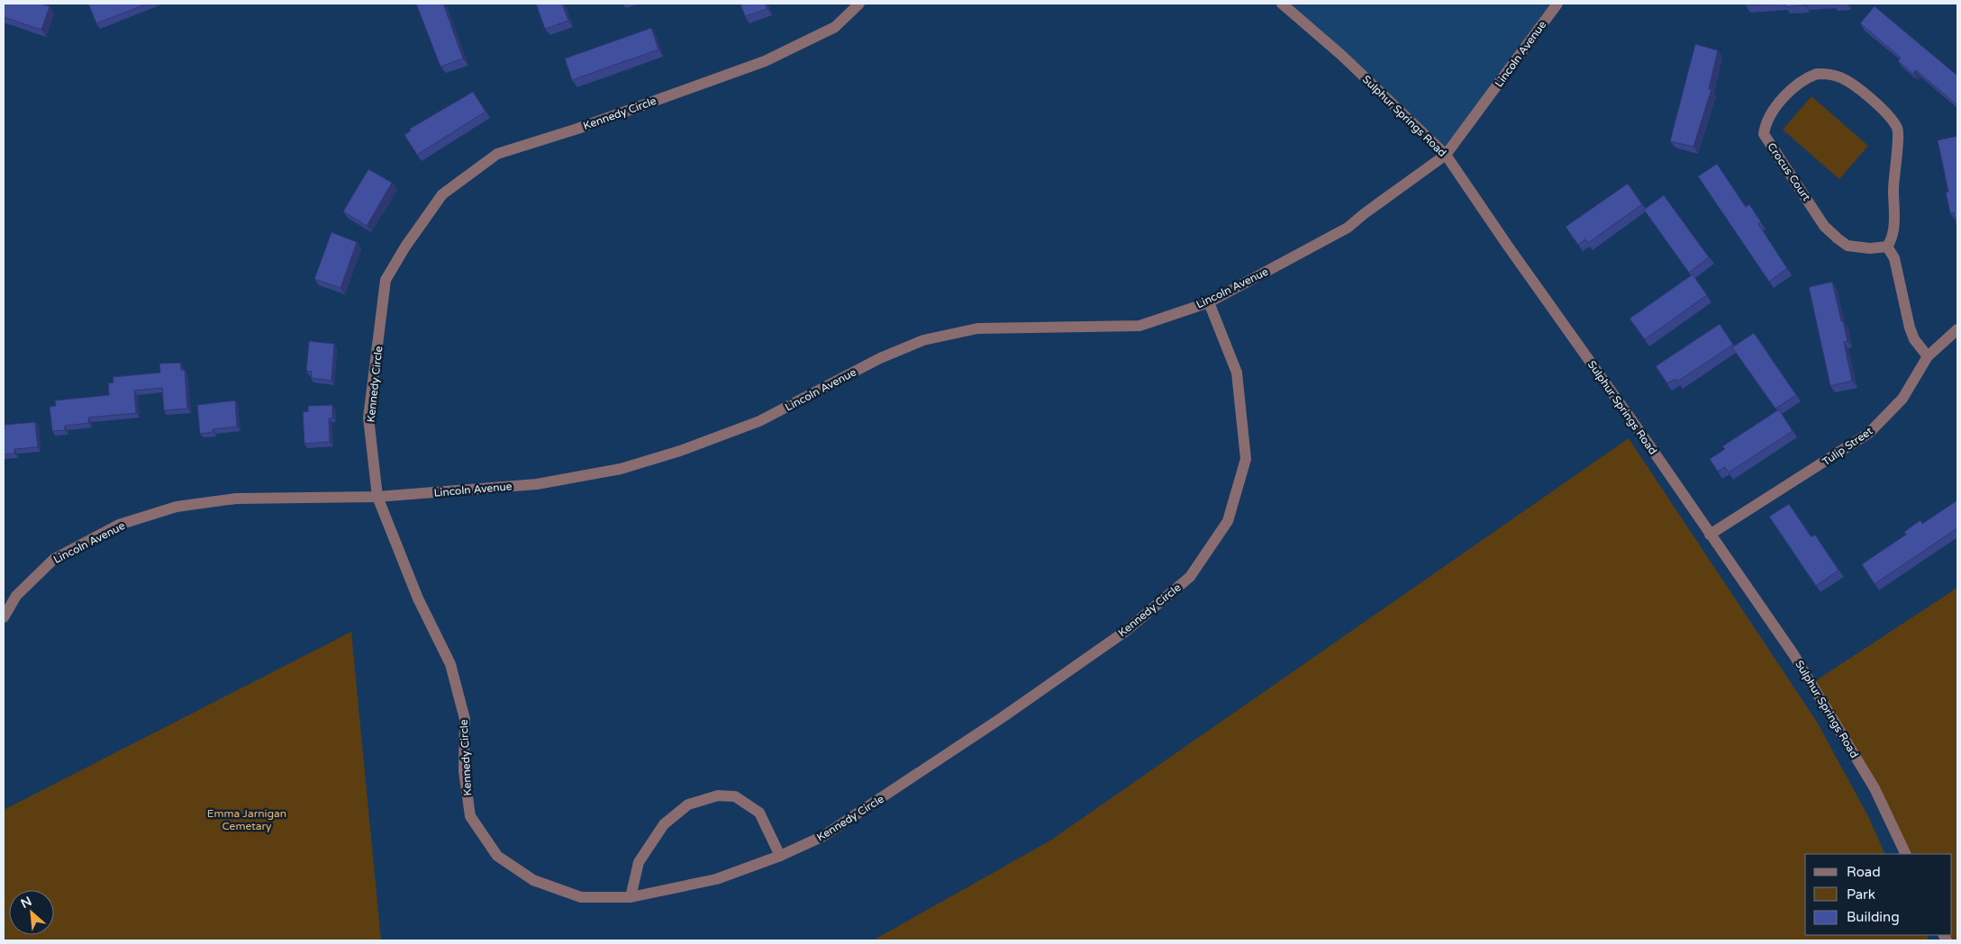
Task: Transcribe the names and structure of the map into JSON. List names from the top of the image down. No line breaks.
{"streets":{"street":["Lincoln Avenue","Kennedy Circle","Sulphur Springs Road","Crocus Court","Tulip Street"]},"crossings":[["Lincoln Avenue","Kennedy Circle"],["Lincoln Avenue","Sulphur Springs Road"],["Sulphur Springs Road","Tulip Street"]],"parks":["Emma Jarnigan Cemetary"],"legend":["Road","Park","Building"],"north":"top left"}
